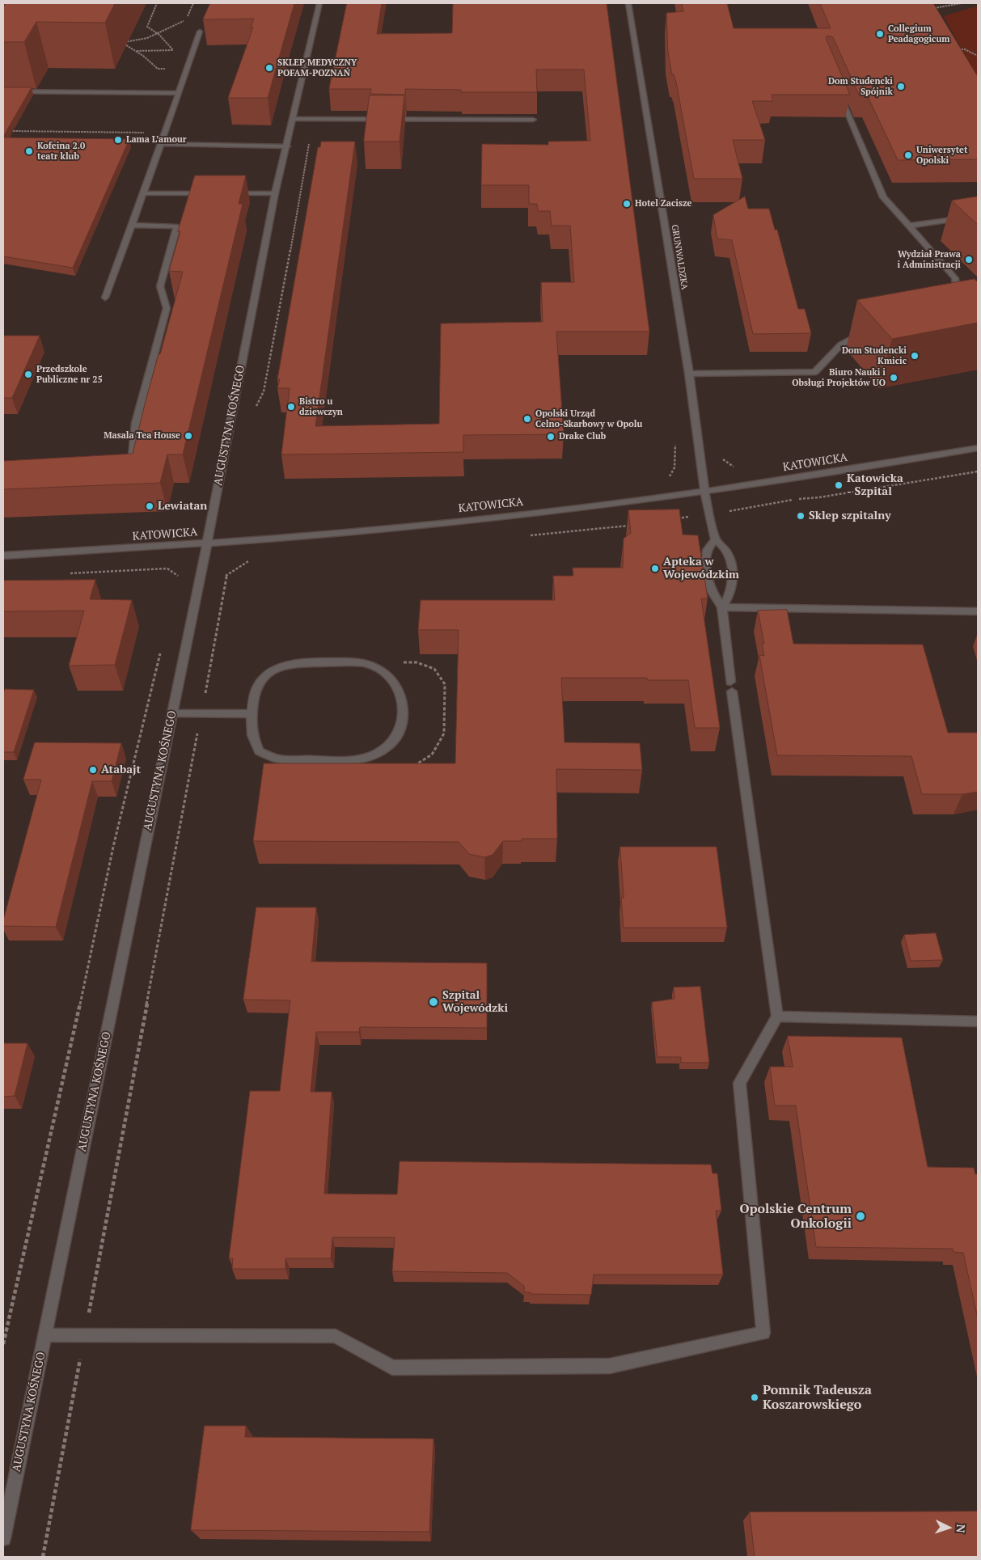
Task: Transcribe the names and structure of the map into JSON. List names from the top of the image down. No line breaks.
{"streets":{"street":["GRUNWALDZKA","AUGUSTYNA KOŚNEGO","KATOWICKA"]},"crossings":[["GRUNWALDZKA","KATOWICKA"],["AUGUSTYNA KOŚNEGO","KATOWICKA"]],"places":["Collegium Peadagogicum","SKLEP MEDYCZNY POFAM-POZNAŃ","Dom Studencki Spójnik","Lama L’amour","Kofeina 2.0 teatr klub","Uniwersytet Opolski","Hotel Zacisze","Wydział Prawa i Administracji","Dom Studencki Kmicic","Przedszkole Publiczne nr 25","Biuro Nauki i Obsługi Projektów UO","Bistro u dziewczyn","Opolski Urząd Celno-Skarbowy w Opolu","Masala Tea House","Drake Club","Katowicka - Szpital","Lewiatan","Sklep szpitalny","Apteka w Wojewódzkim","Atabajt","Szpital Wojewódzki","Opolskie Centrum Onkologii","Pomnik Tadeusza Koszarowskiego"],"north":"right"}
